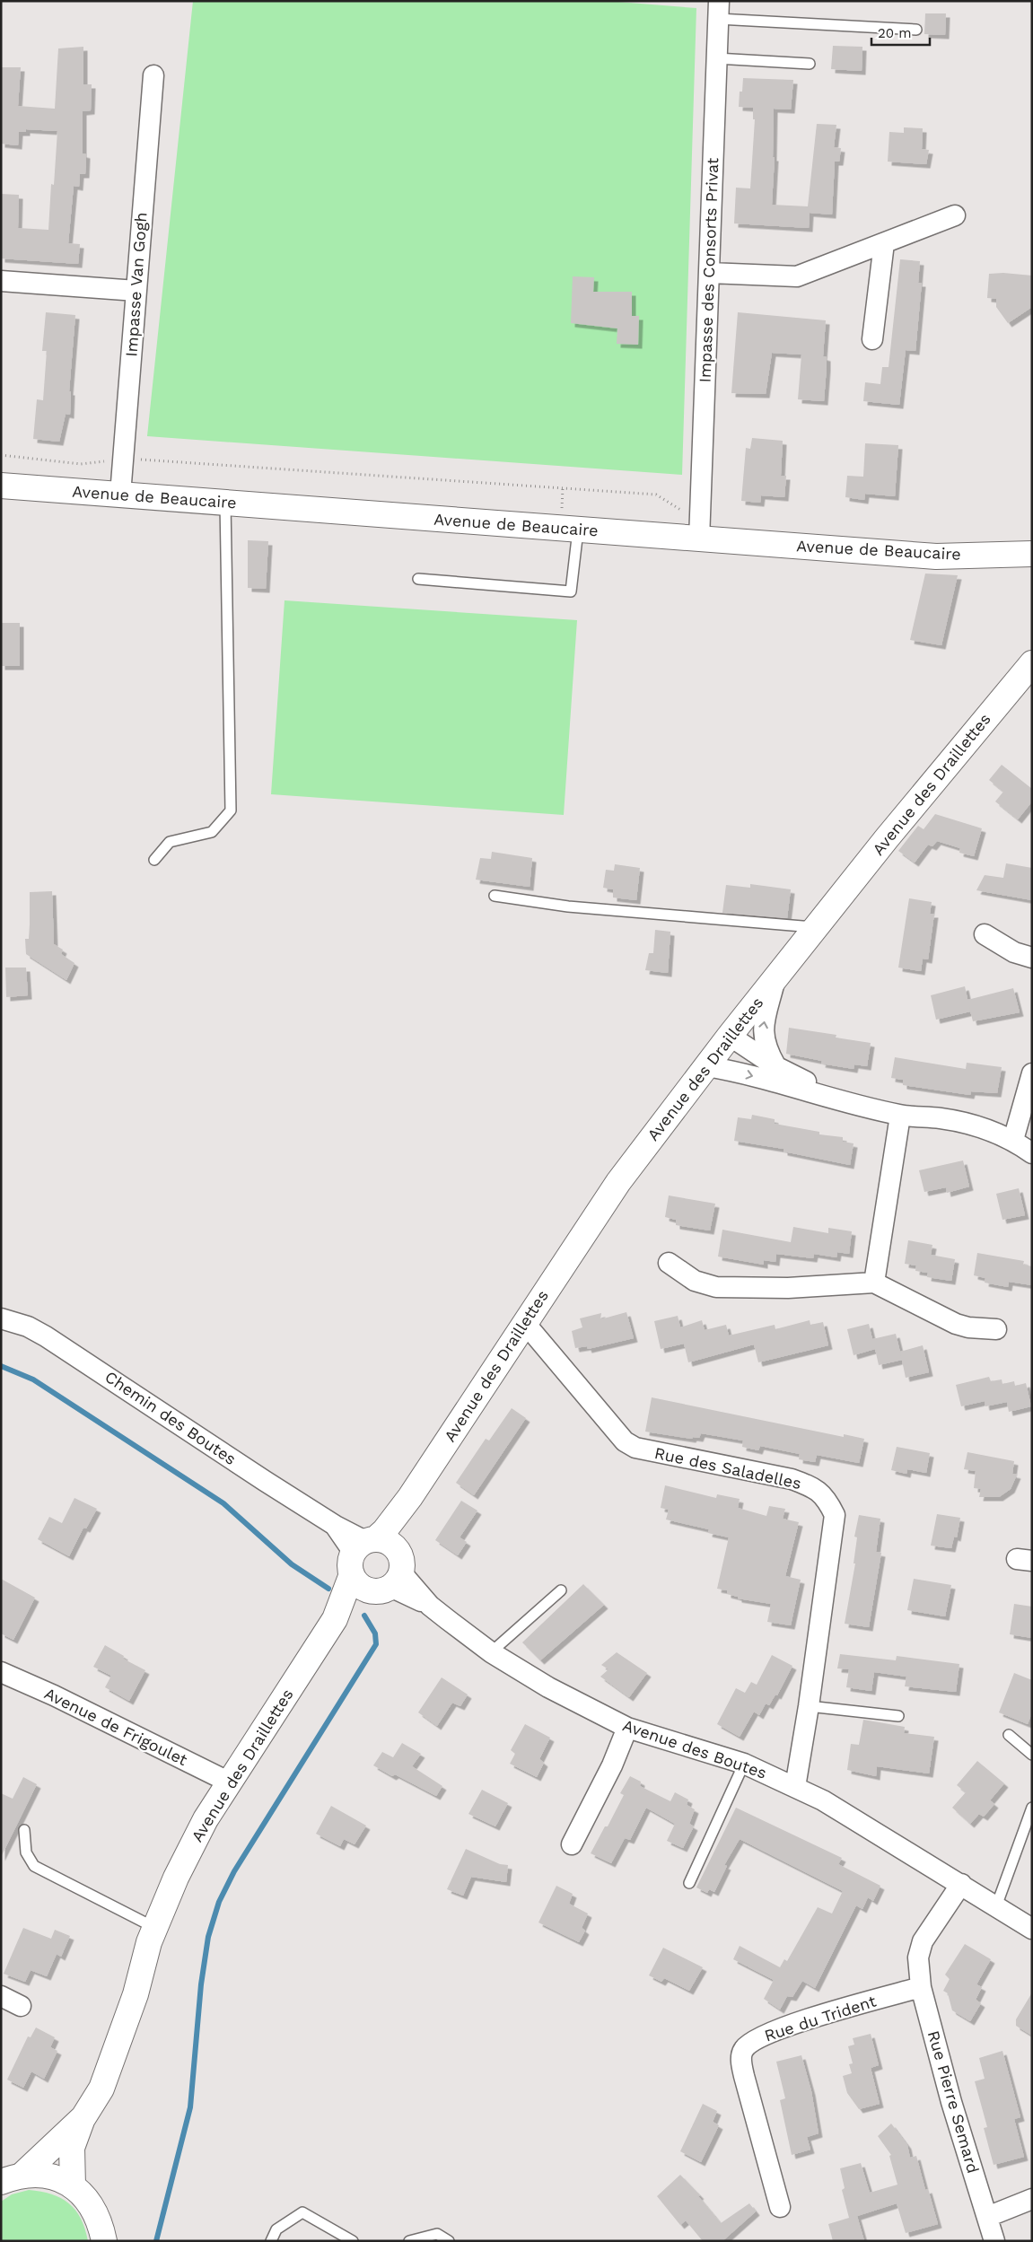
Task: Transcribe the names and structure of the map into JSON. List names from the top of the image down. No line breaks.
{"streets":{"street":["Impasse des Consorts Privat","Impasse Van Gogh","Avenue de Beaucaire","Avenue des Draillettes","Chemin des Boutes","Rue des Saladelles","Avenue de Frigoulet","Avenue des Boutes","Rue du Trident","Rue Pierre Semard"]},"crossings":[["Impasse des Consorts Privat","Avenue de Beaucaire"],["Impasse Van Gogh","Avenue de Beaucaire"],["Avenue des Draillettes","Chemin des Boutes"],["Avenue des Draillettes","Rue des Saladelles"],["Avenue des Draillettes","Avenue de Frigoulet"],["Avenue des Draillettes","Avenue des Boutes"],["Chemin des Boutes","Avenue des Boutes"],["Rue des Saladelles","Avenue des Boutes"],["Rue du Trident","Rue Pierre Semard"]],"scale_bar":"20 m"}
